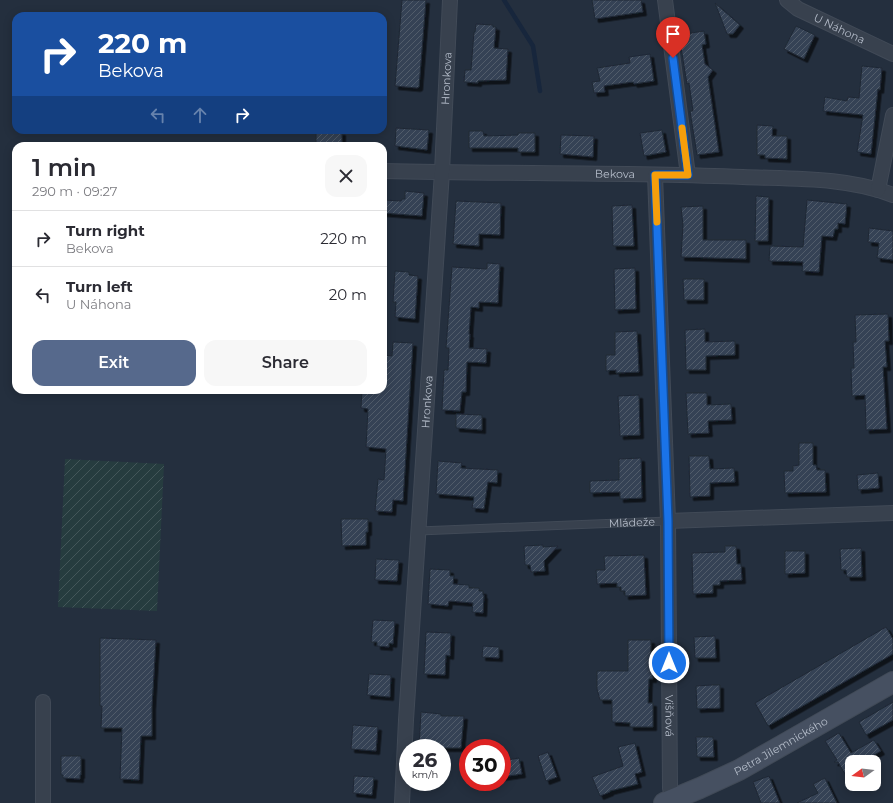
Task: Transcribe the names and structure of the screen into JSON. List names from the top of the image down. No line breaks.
{"streets":{"street":["U Náhona","Hronkova","Bekova","Mládeže","Višňová","Petra Jilemnického"]},"crossings":[["Hronkova","Bekova"],["Hronkova","Mládeže"],["Bekova","Višňová"],["Mládeže","Višňová"],["Višňová","Petra Jilemnického"]],"north":"left","page":{"turn":["220 m","Bekova"],"heading":["1 min","290 m · 09:27"],"list":[{"name":"Turn right","note":"Bekova","value":"220 m"},{"name":"Turn left","note":"U Náhona","value":"20 m"}],"buttons":["Exit","Share"],"speed":"26 km/h","limit":"30"}}
